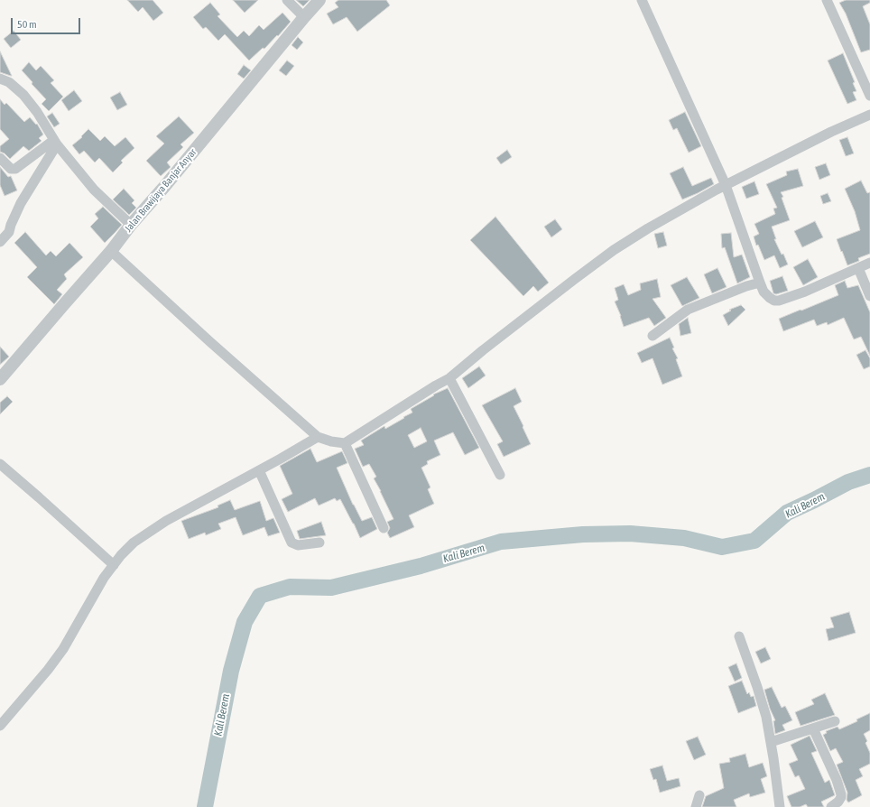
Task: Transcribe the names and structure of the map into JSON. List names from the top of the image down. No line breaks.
{"streets":{"street":["Jalan Brawijaya Banjar Anyar"]},"water":["Kali Berem"],"scale_bar":"50 m"}
